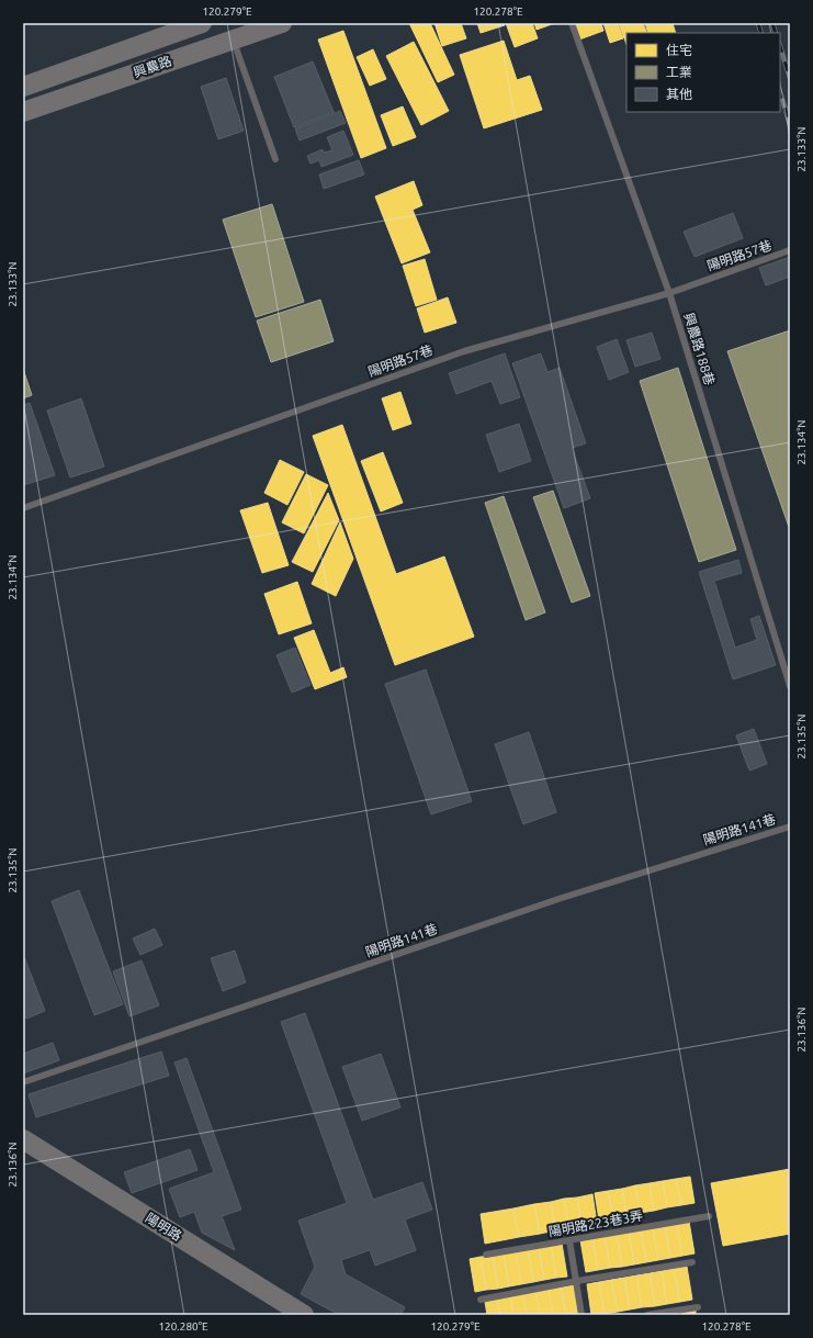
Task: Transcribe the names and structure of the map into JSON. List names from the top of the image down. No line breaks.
{"streets":{"main road":["興農路","陽明路"],"lane":["陽明路57巷","興農路188巷","陽明路141巷","陽明路223巷3弄"]},"crossings":[["陽明路57巷","興農路188巷"]],"legend":["住宅","工業","其他"],"coordinates":["120.279°E","120.278°E","23.133°N","23.134°N","23.135°N","23.136°N","120.280°E"]}
